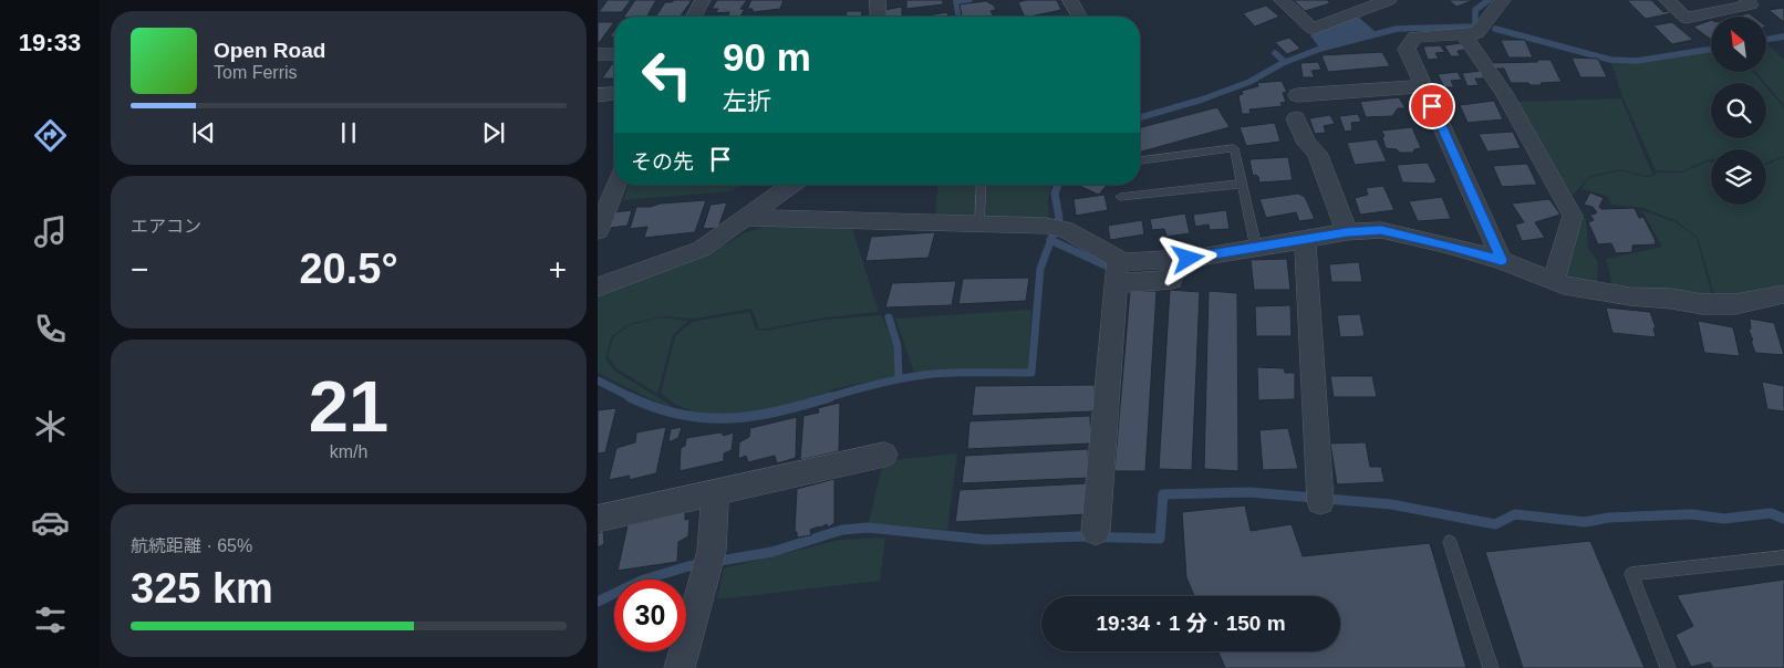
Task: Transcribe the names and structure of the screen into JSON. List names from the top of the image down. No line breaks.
{"north":"top left","page":{"tabs":"19:33","turn":["90 m","左折"],"song":["Open Road","Tom Ferris"],"then":"その先","tile":["エアコン",["21","km/h"],["航続距離 · 65%","325 km"]],"heat":["−","20.5°","+"],"limit":"30","trip":"19:34 · 1 分 · 150 m"}}
